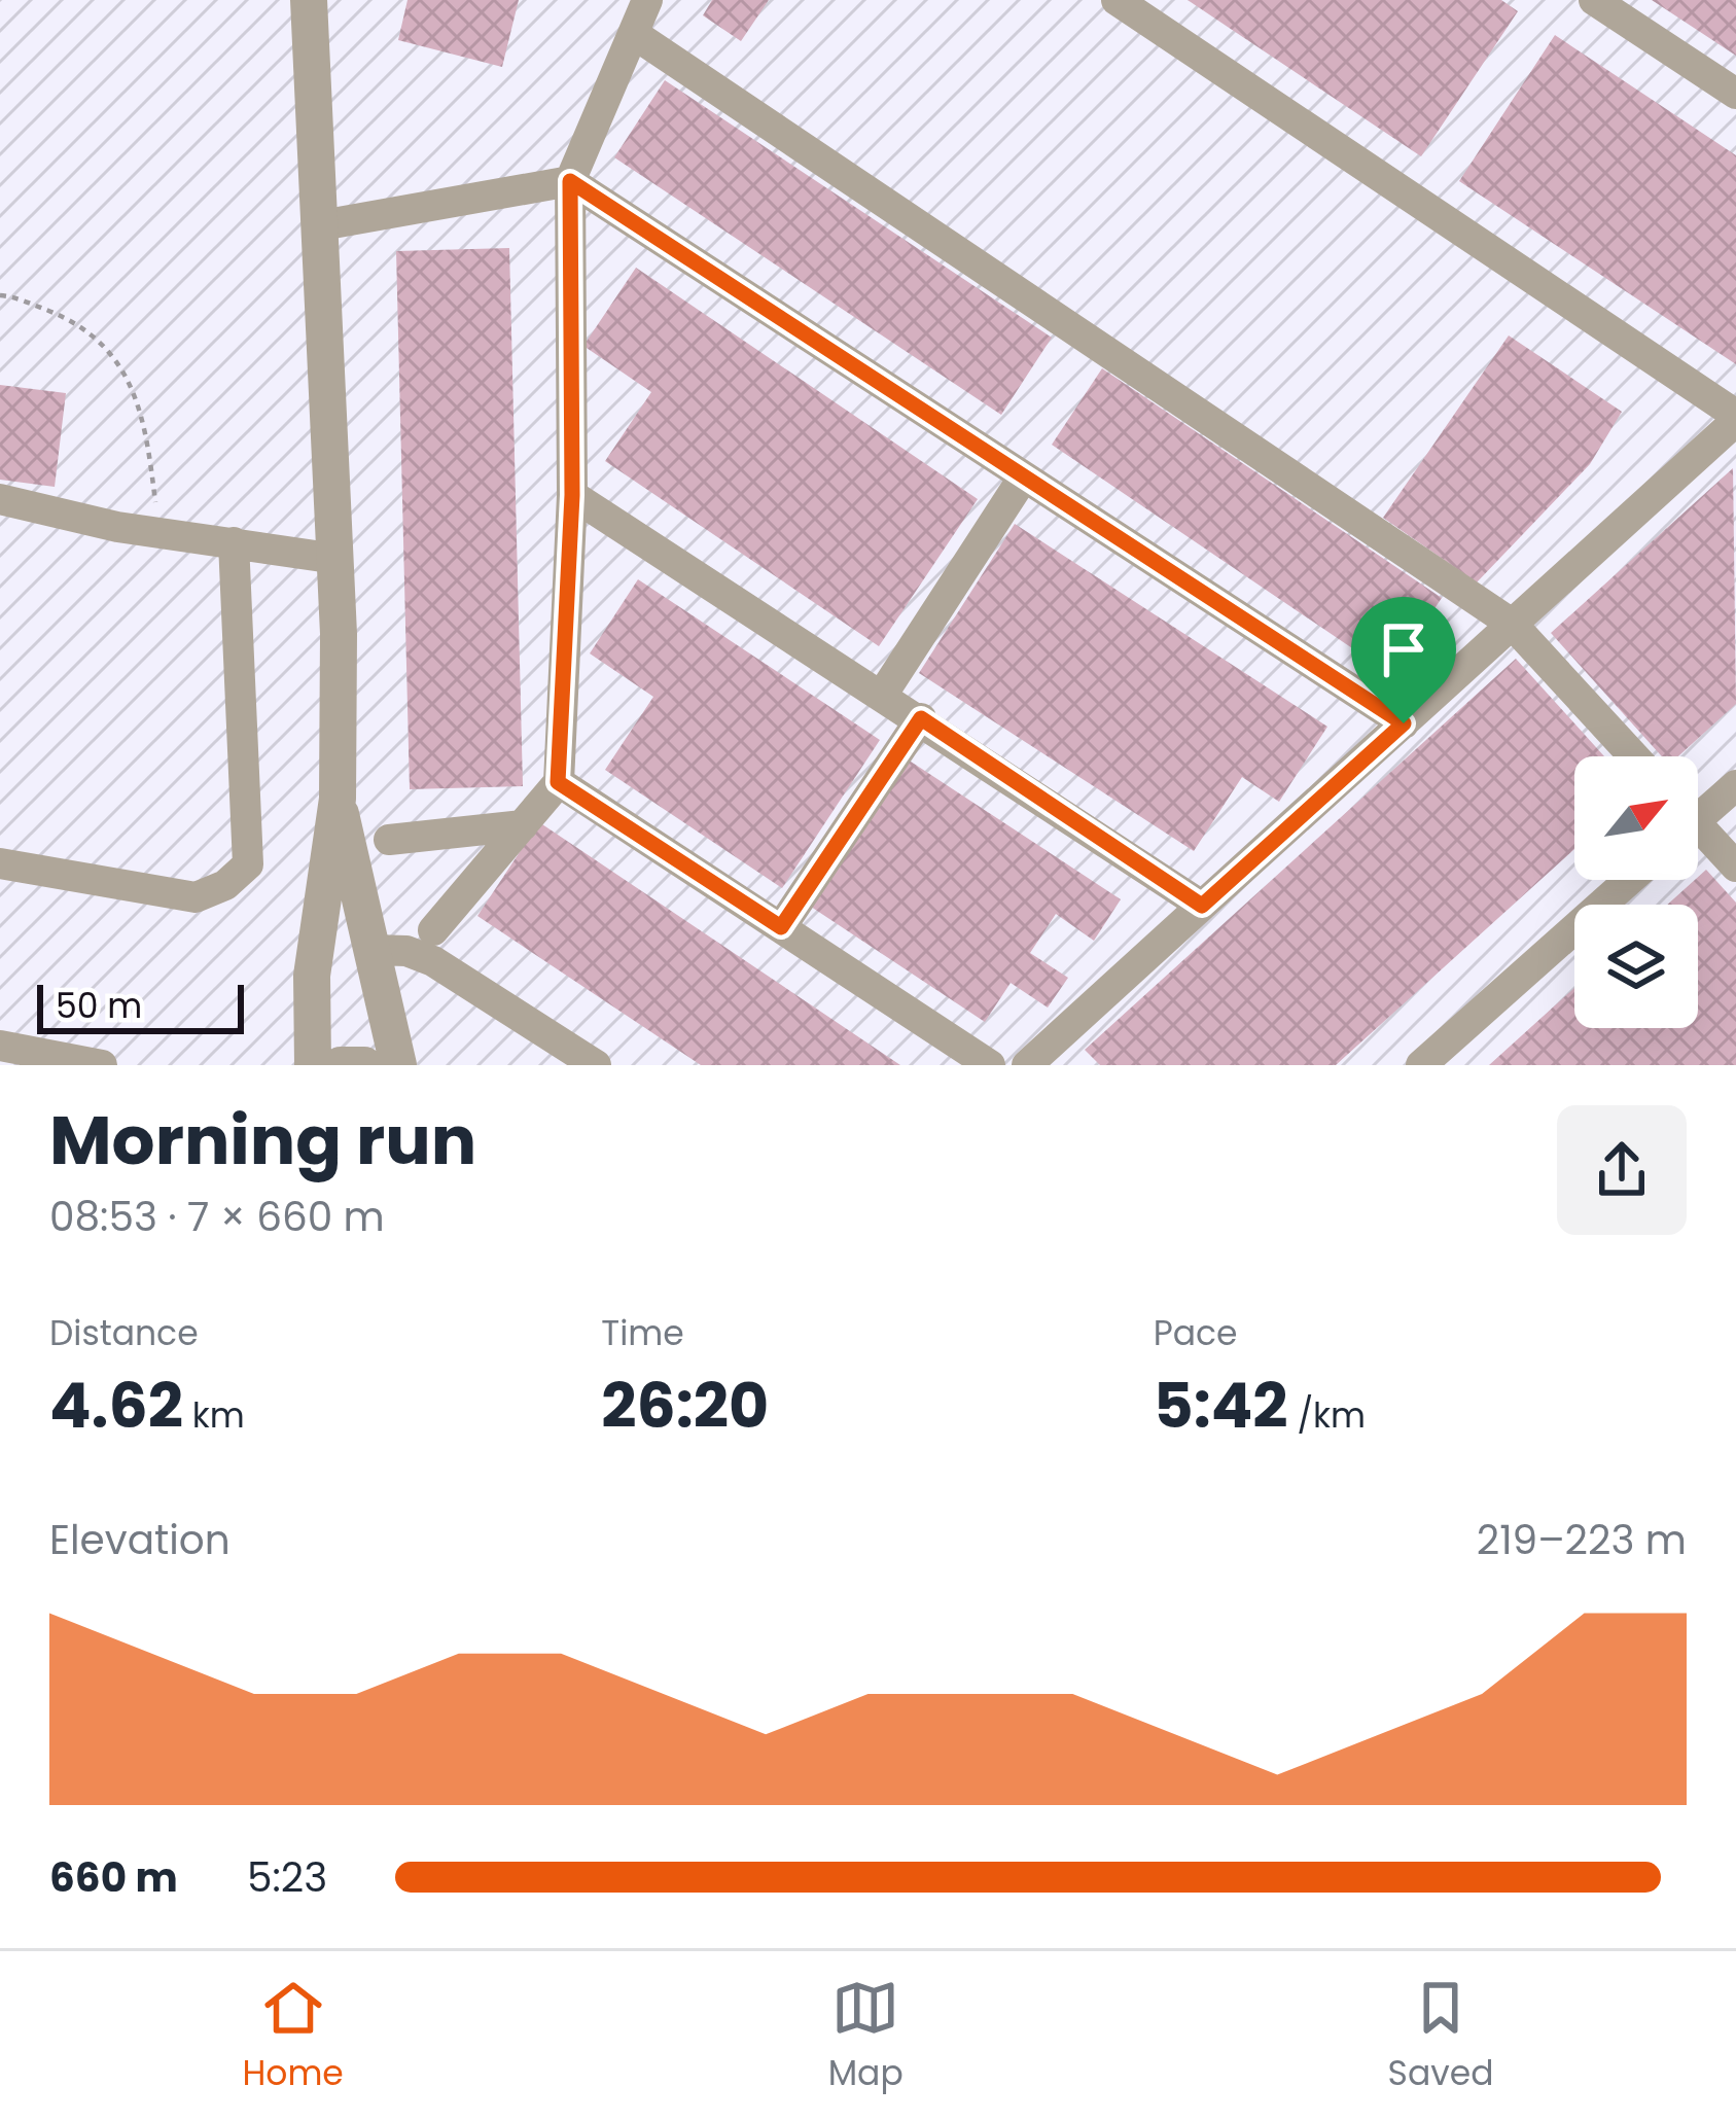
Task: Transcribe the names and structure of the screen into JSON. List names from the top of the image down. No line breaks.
{"scale_bar":"50 m","north":"top right","page":{"scale":"50 m","heading":["Morning run","08:53 · 7 × 660 m"],"stats":[["Distance","4.62 km"],["Time","26:20"],["Pace","5:42 /km"]],"chart":["Elevation","219–223 m"],"list":[{"name":"660 m","note":"5:23"}],"tabs":["Home","Map","Saved"]}}
